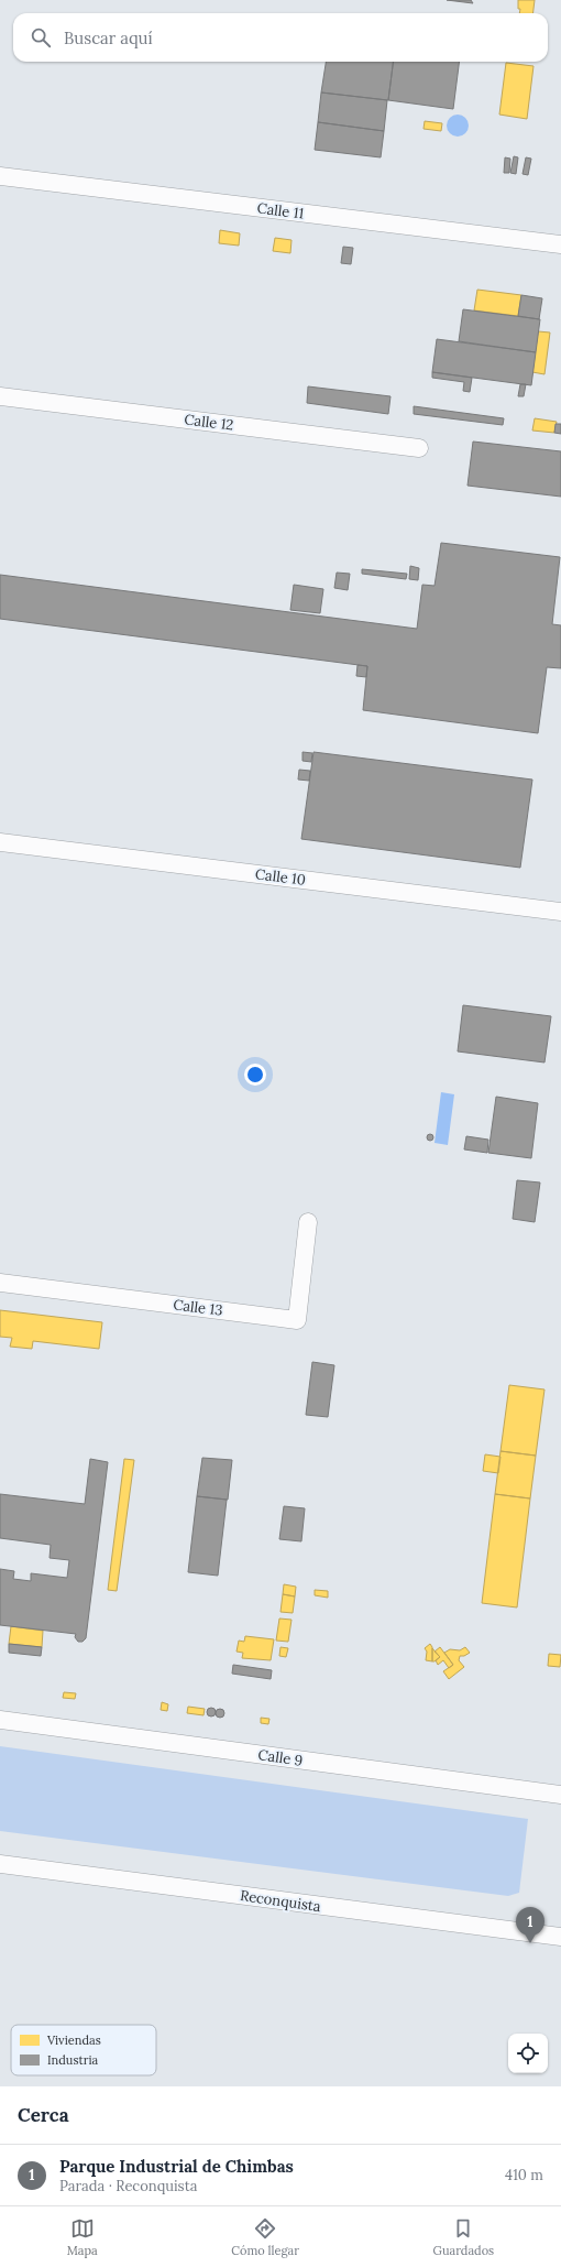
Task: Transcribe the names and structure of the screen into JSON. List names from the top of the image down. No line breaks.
{"streets":{"street":["Calle 11","Calle 12","Calle 10","Calle 13","Calle 9","Reconquista"]},"legend":["Viviendas","Industria"],"page":{"search":"Buscar aquí","pins":"1","heading":"Cerca","list":[{"mark":"1","name":"Parque Industrial de Chimbas","note":"Parada · Reconquista","value":"410 m"}],"nav":["Mapa","Cómo llegar","Guardados"]}}
